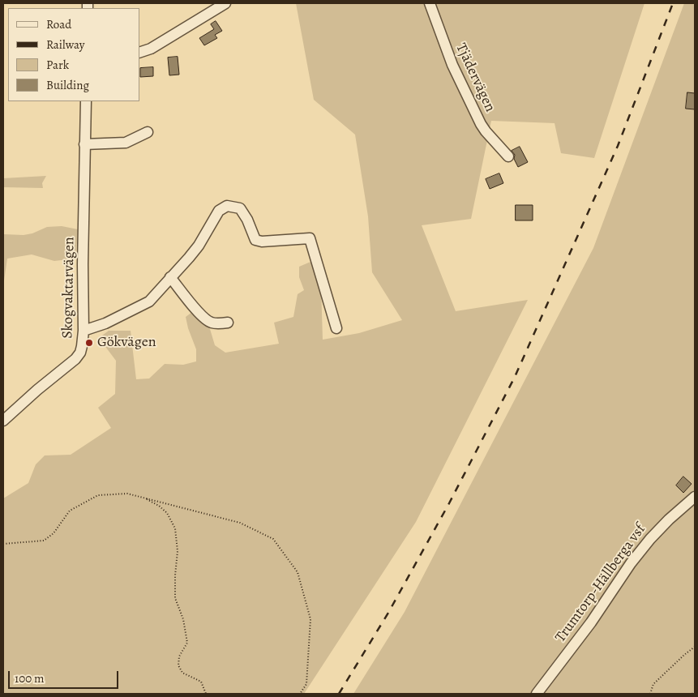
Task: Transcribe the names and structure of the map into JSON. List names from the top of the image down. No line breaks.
{"streets":{"street":["Tjädervägen","Skogvaktarvägen","Trumtorp-Hällberga vsf"]},"places":["Gökvägen"],"legend":["Road","Railway","Park","Building"],"scale_bar":"100 m"}
